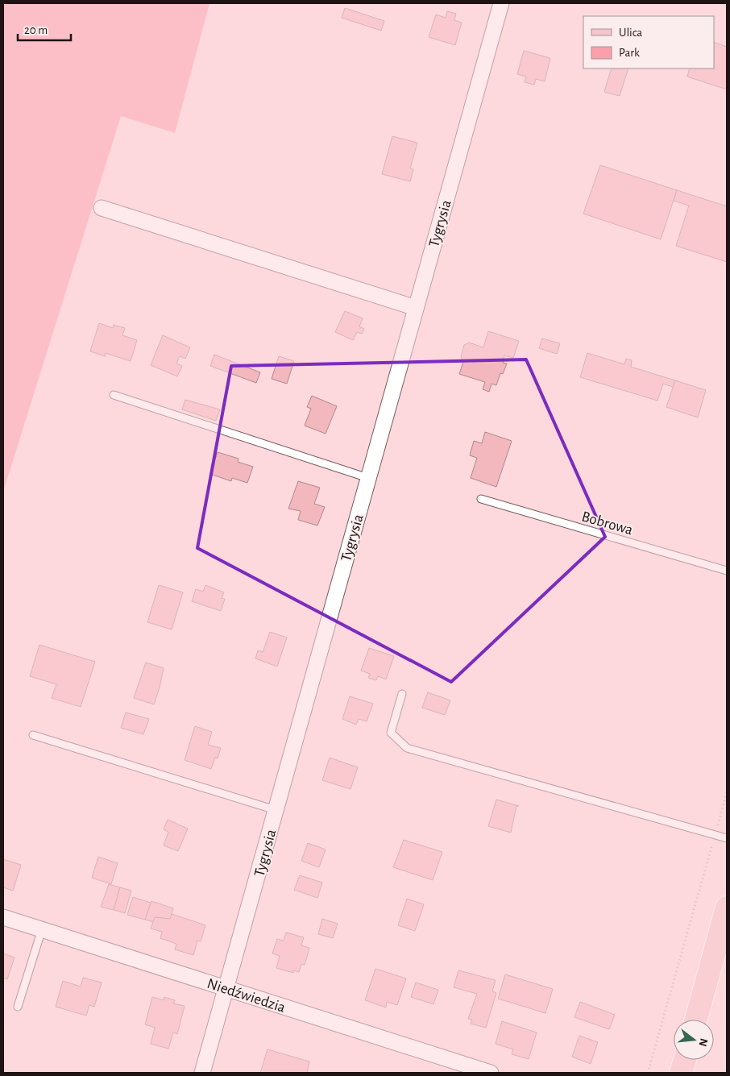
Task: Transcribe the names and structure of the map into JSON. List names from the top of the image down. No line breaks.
{"streets":{"street":["Tygrysia","Niedźwiedzia"],"lane":["Bobrowa"]},"crossings":[["Tygrysia","Niedźwiedzia"]],"legend":["Ulica","Park"],"scale_bar":"20 m","north":"right"}
